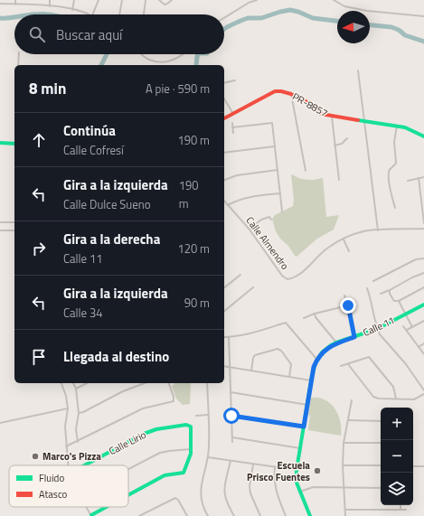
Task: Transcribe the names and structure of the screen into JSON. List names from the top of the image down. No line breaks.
{"streets":{"street":["PR-8857","Calle Almendro","Calle 11","Calle Lirio"]},"places":["Marco's Pizza","Escuela Prisco Fuentes"],"legend":["Fluido","Atasco"],"north":"left","page":{"search":"Buscar aquí","heading":["8 min","A pie · 590 m"],"list":[["Continúa","Calle Cofresí","190 m"],["Gira a la izquierda","Calle Dulce Sueno","190 m"],["Gira a la derecha","Calle 11","120 m"],["Gira a la izquierda","Calle 34","90 m"],"Llegada al destino"],"map_buttons":["+","−"]}}
